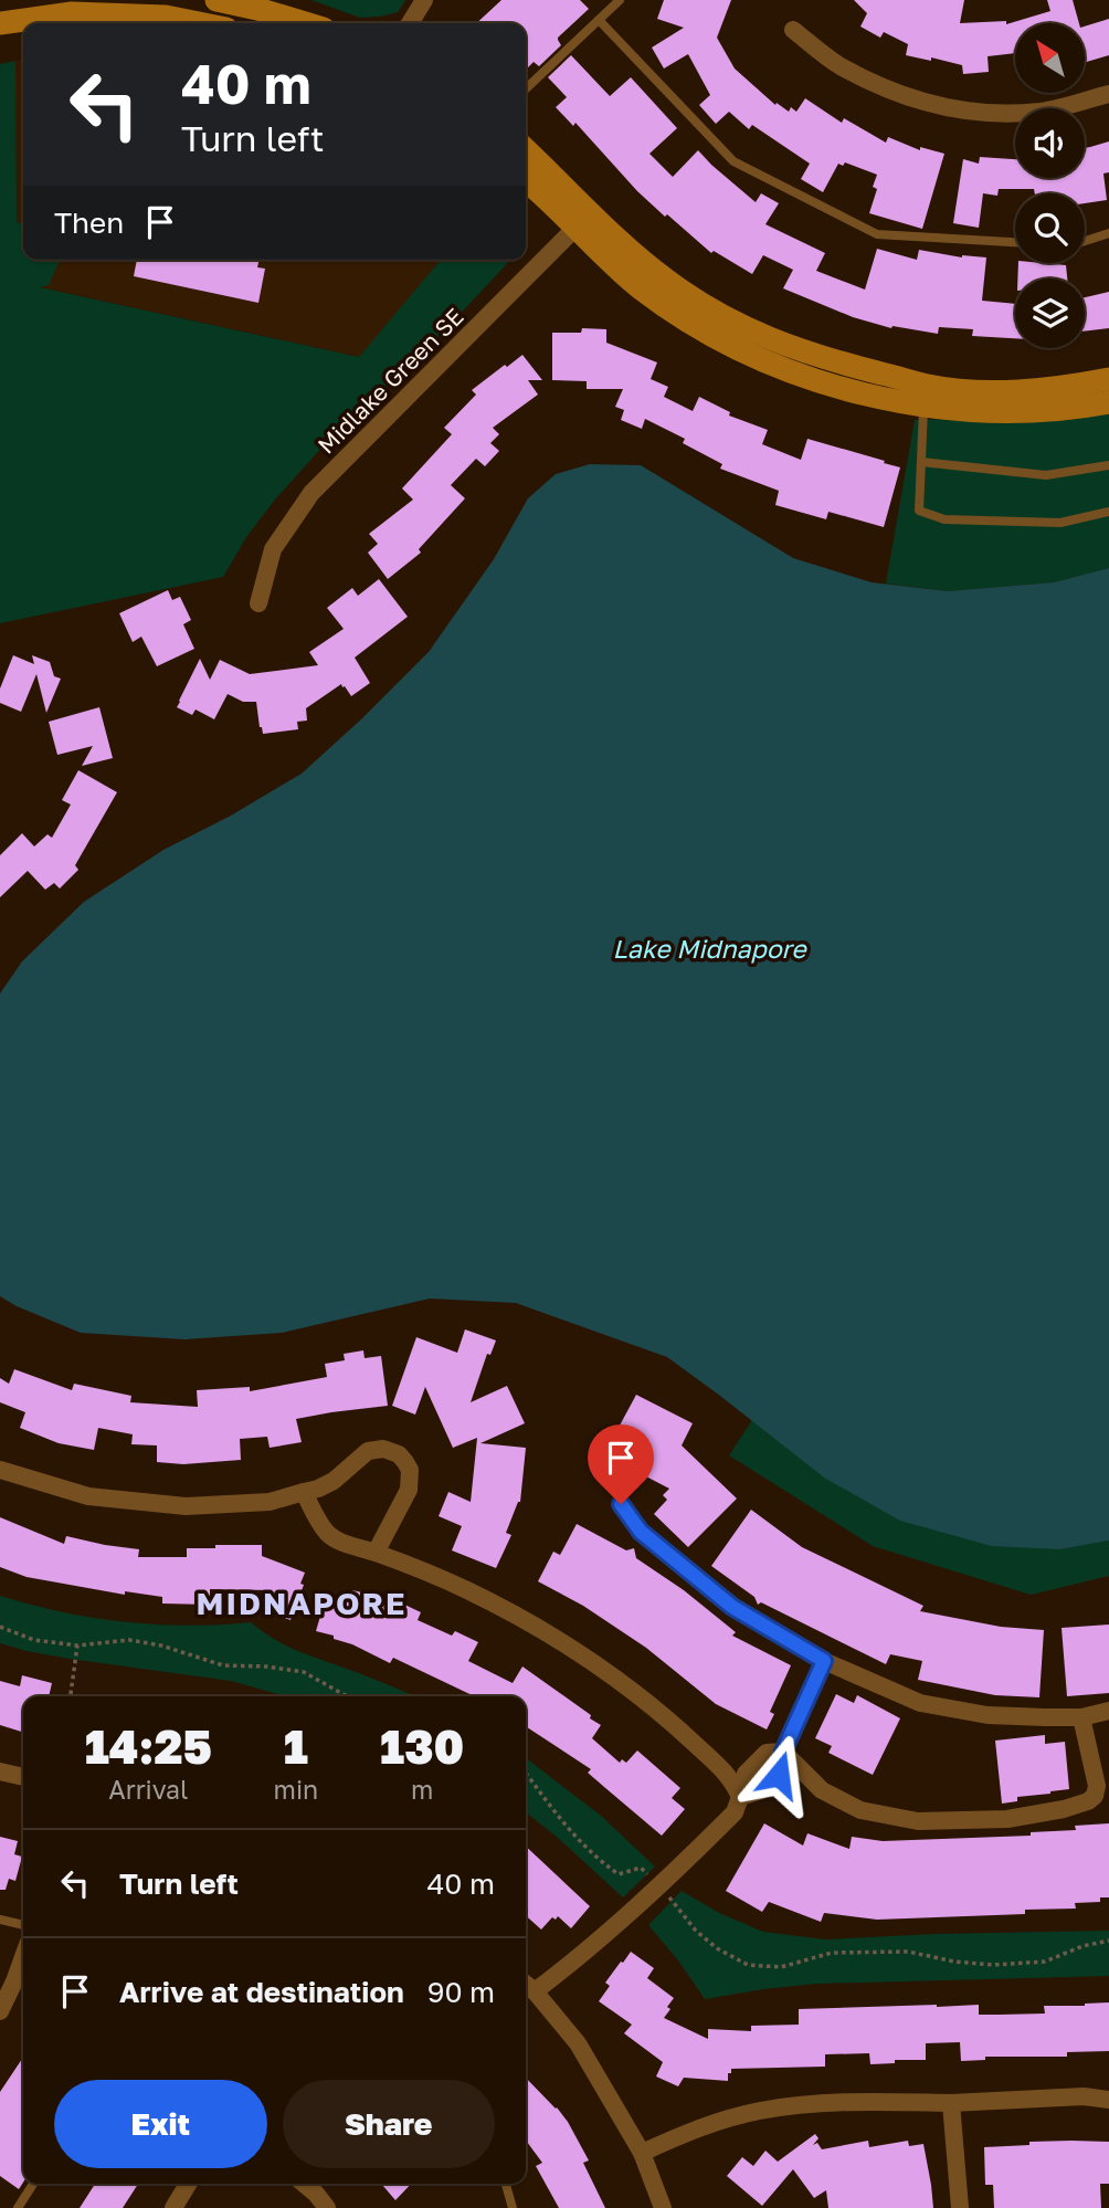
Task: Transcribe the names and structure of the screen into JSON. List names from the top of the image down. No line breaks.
{"streets":{"street":["Midlake Green SE"]},"districts":["MIDNAPORE"],"water":["Lake Midnapore"],"north":"top left","page":{"turn":["40 m","Turn left"],"then":"Then","eta":["14:25","Arrival","1","min","130","m"],"list":[{"name":"Turn left","value":"40 m"},{"name":"Arrive at destination","value":"90 m"}],"buttons":["Exit","Share"]}}
